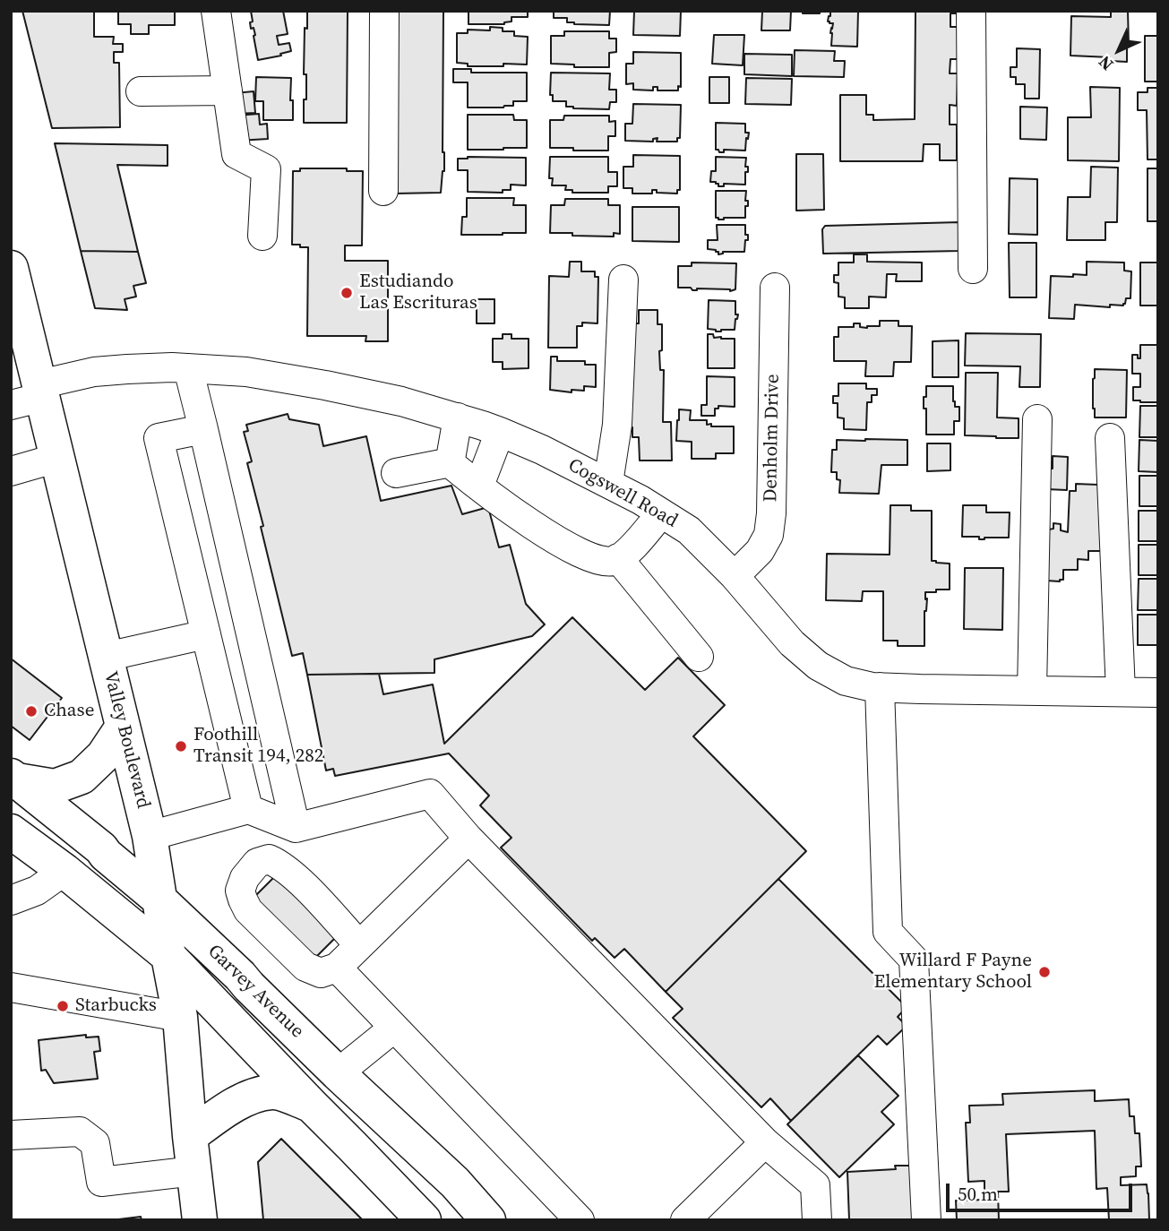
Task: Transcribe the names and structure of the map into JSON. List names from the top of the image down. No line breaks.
{"streets":{"main road":["Valley Boulevard","Garvey Avenue"],"street":["Denholm Drive","Cogswell Road"]},"crossings":[["Denholm Drive","Cogswell Road"],["Cogswell Road","Valley Boulevard"],["Valley Boulevard","Garvey Avenue"]],"places":["Estudiando Las Escrituras","Chase","Foothill Transit 194, 282","Willard F Payne Elementary School","Starbucks"],"scale_bar":"50 m","north":"bottom left"}
